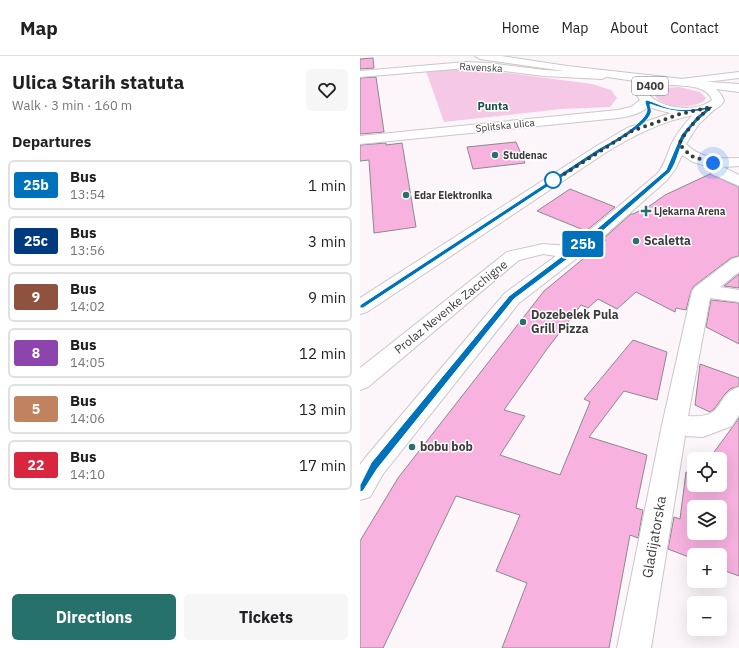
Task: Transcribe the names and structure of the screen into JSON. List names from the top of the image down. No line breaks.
{"streets":{"street":["Ravenska","D400","Splitska ulica","Prolaz Nevenke Zacchigne","Gladijatorska"]},"crossings":[["Ravenska","D400"],["D400","Splitska ulica"]],"districts":["Punta"],"places":{"other":["Studenac","Edar Elektronika","Scaletta","Dozebelek Pula Grill Pizza","bobu bob"],"health":["Ljekarna Arena"]},"lines":["bus line 25b"],"page":{"header":"Map","nav":["Home","Map","About","Contact"],"heading":[["Ulica Starih statuta","Walk · 3 min · 160 m"],"Departures"],"on_map":"25b","list":[{"mark":"25b","name":"Bus","note":"13:54","value":"1 min"},{"mark":"25c","name":"Bus","note":"13:56","value":"3 min"},{"mark":"9","name":"Bus","note":"14:02","value":"9 min"},{"mark":"8","name":"Bus","note":"14:05","value":"12 min"},{"mark":"5","name":"Bus","note":"14:06","value":"13 min"},{"mark":"22","name":"Bus","note":"14:10","value":"17 min"}],"map_buttons":["+","−"],"buttons":["Directions","Tickets"]}}
